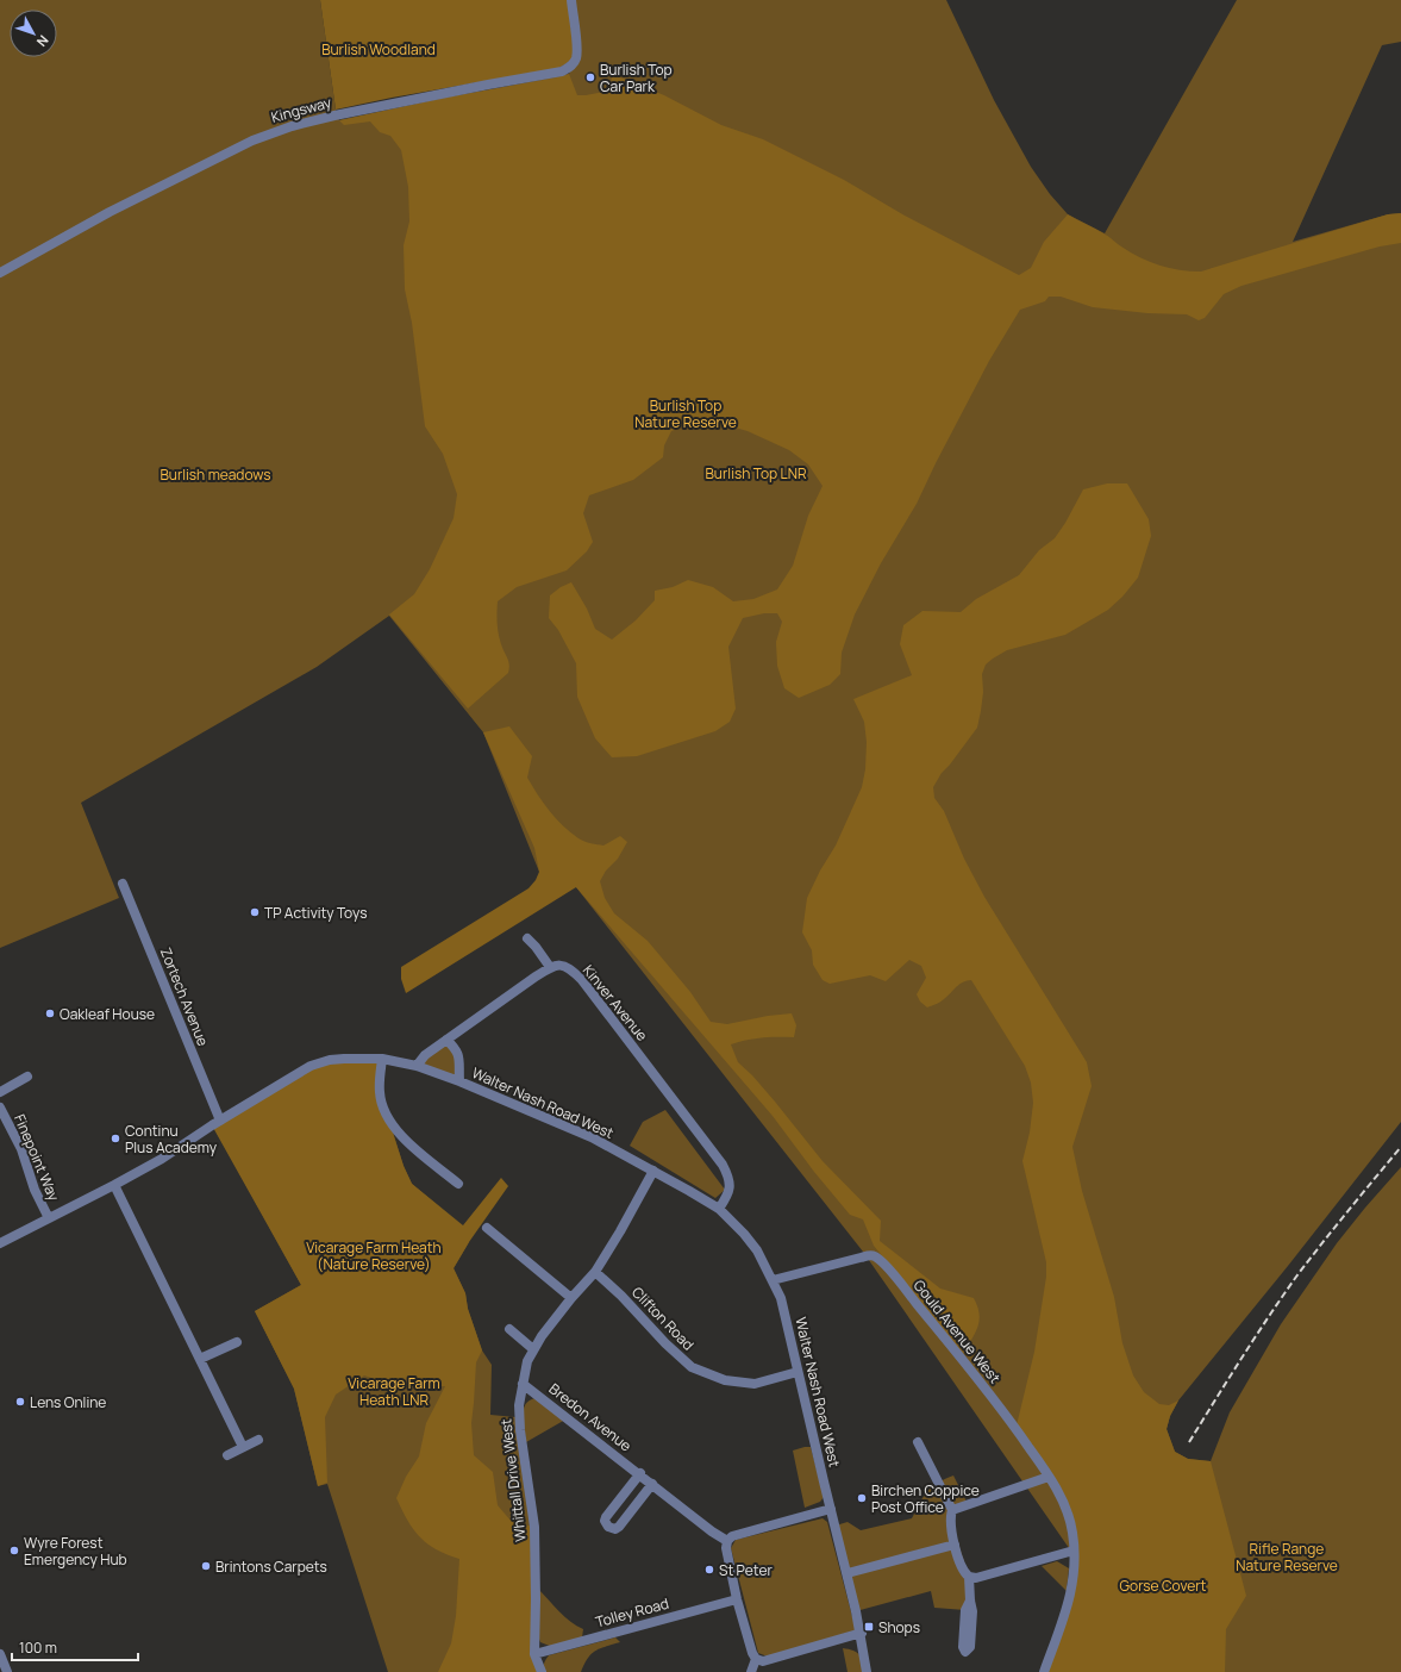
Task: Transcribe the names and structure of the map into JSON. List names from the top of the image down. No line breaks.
{"streets":{"street":["Kingsway","Zortech Avenue","Kinver Avenue","Walter Nash Road West","Finepoint Way","Clifton Road","Gould Avenue West","Bredon Avenue","Whittall Drive West","Tolley Road"]},"crossings":[["Zortech Avenue","Walter Nash Road West"],["Kinver Avenue","Walter Nash Road West"],["Walter Nash Road West","Finepoint Way"],["Walter Nash Road West","Clifton Road"],["Walter Nash Road West","Gould Avenue West"],["Walter Nash Road West","Whittall Drive West"],["Clifton Road","Whittall Drive West"],["Bredon Avenue","Whittall Drive West"],["Whittall Drive West","Tolley Road"]],"parks":["Burlish Woodland","Burlish Top Nature Reserve","Burlish Top LNR","Burlish meadows","Vicarage Farm Heath (Nature Reserve)","Vicarage Farm Heath LNR","Rifle Range Nature Reserve","Gorse Covert"],"places":{"other":["Burlish Top Car Park","TP Activity Toys","Oakleaf House","Continu Plus Academy","Lens Online","Birchen Coppice Post Office","Wyre Forest Emergency Hub","Brintons Carpets","St Peter"],"transit":["Shops"]},"scale_bar":"100 m","north":"bottom right"}
